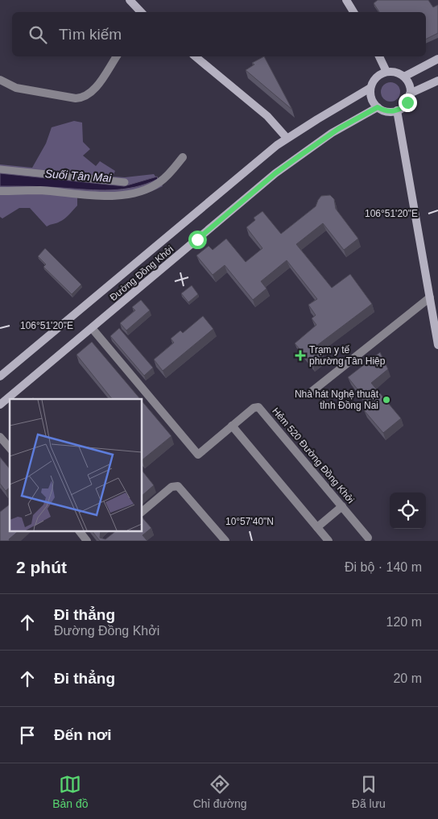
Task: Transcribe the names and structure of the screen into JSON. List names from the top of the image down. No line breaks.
{"streets":{"main road":["Đường Đồng Khởi"],"street":["Hẻm 520 Đường Đồng Khởi"]},"crossings":[["Đường Đồng Khởi","Hẻm 520 Đường Đồng Khởi"]],"water":["Suối Tân Mai"],"places":{"health":["Trạm y tế phường Tân Hiệp"],"other":["Nhà hát Nghệ thuật tỉnh Đồng Nai"]},"page":{"search":"Tìm kiếm","heading":["2 phút","Đi bộ · 140 m"],"list":[["Đi thẳng","Đường Đồng Khởi","120 m"],["Đi thẳng","20 m"],"Đến nơi"],"nav":["Bản đồ","Chỉ đường","Đã lưu"]},"coordinates":["106°51'20\"E","10°57'40\"N"]}
